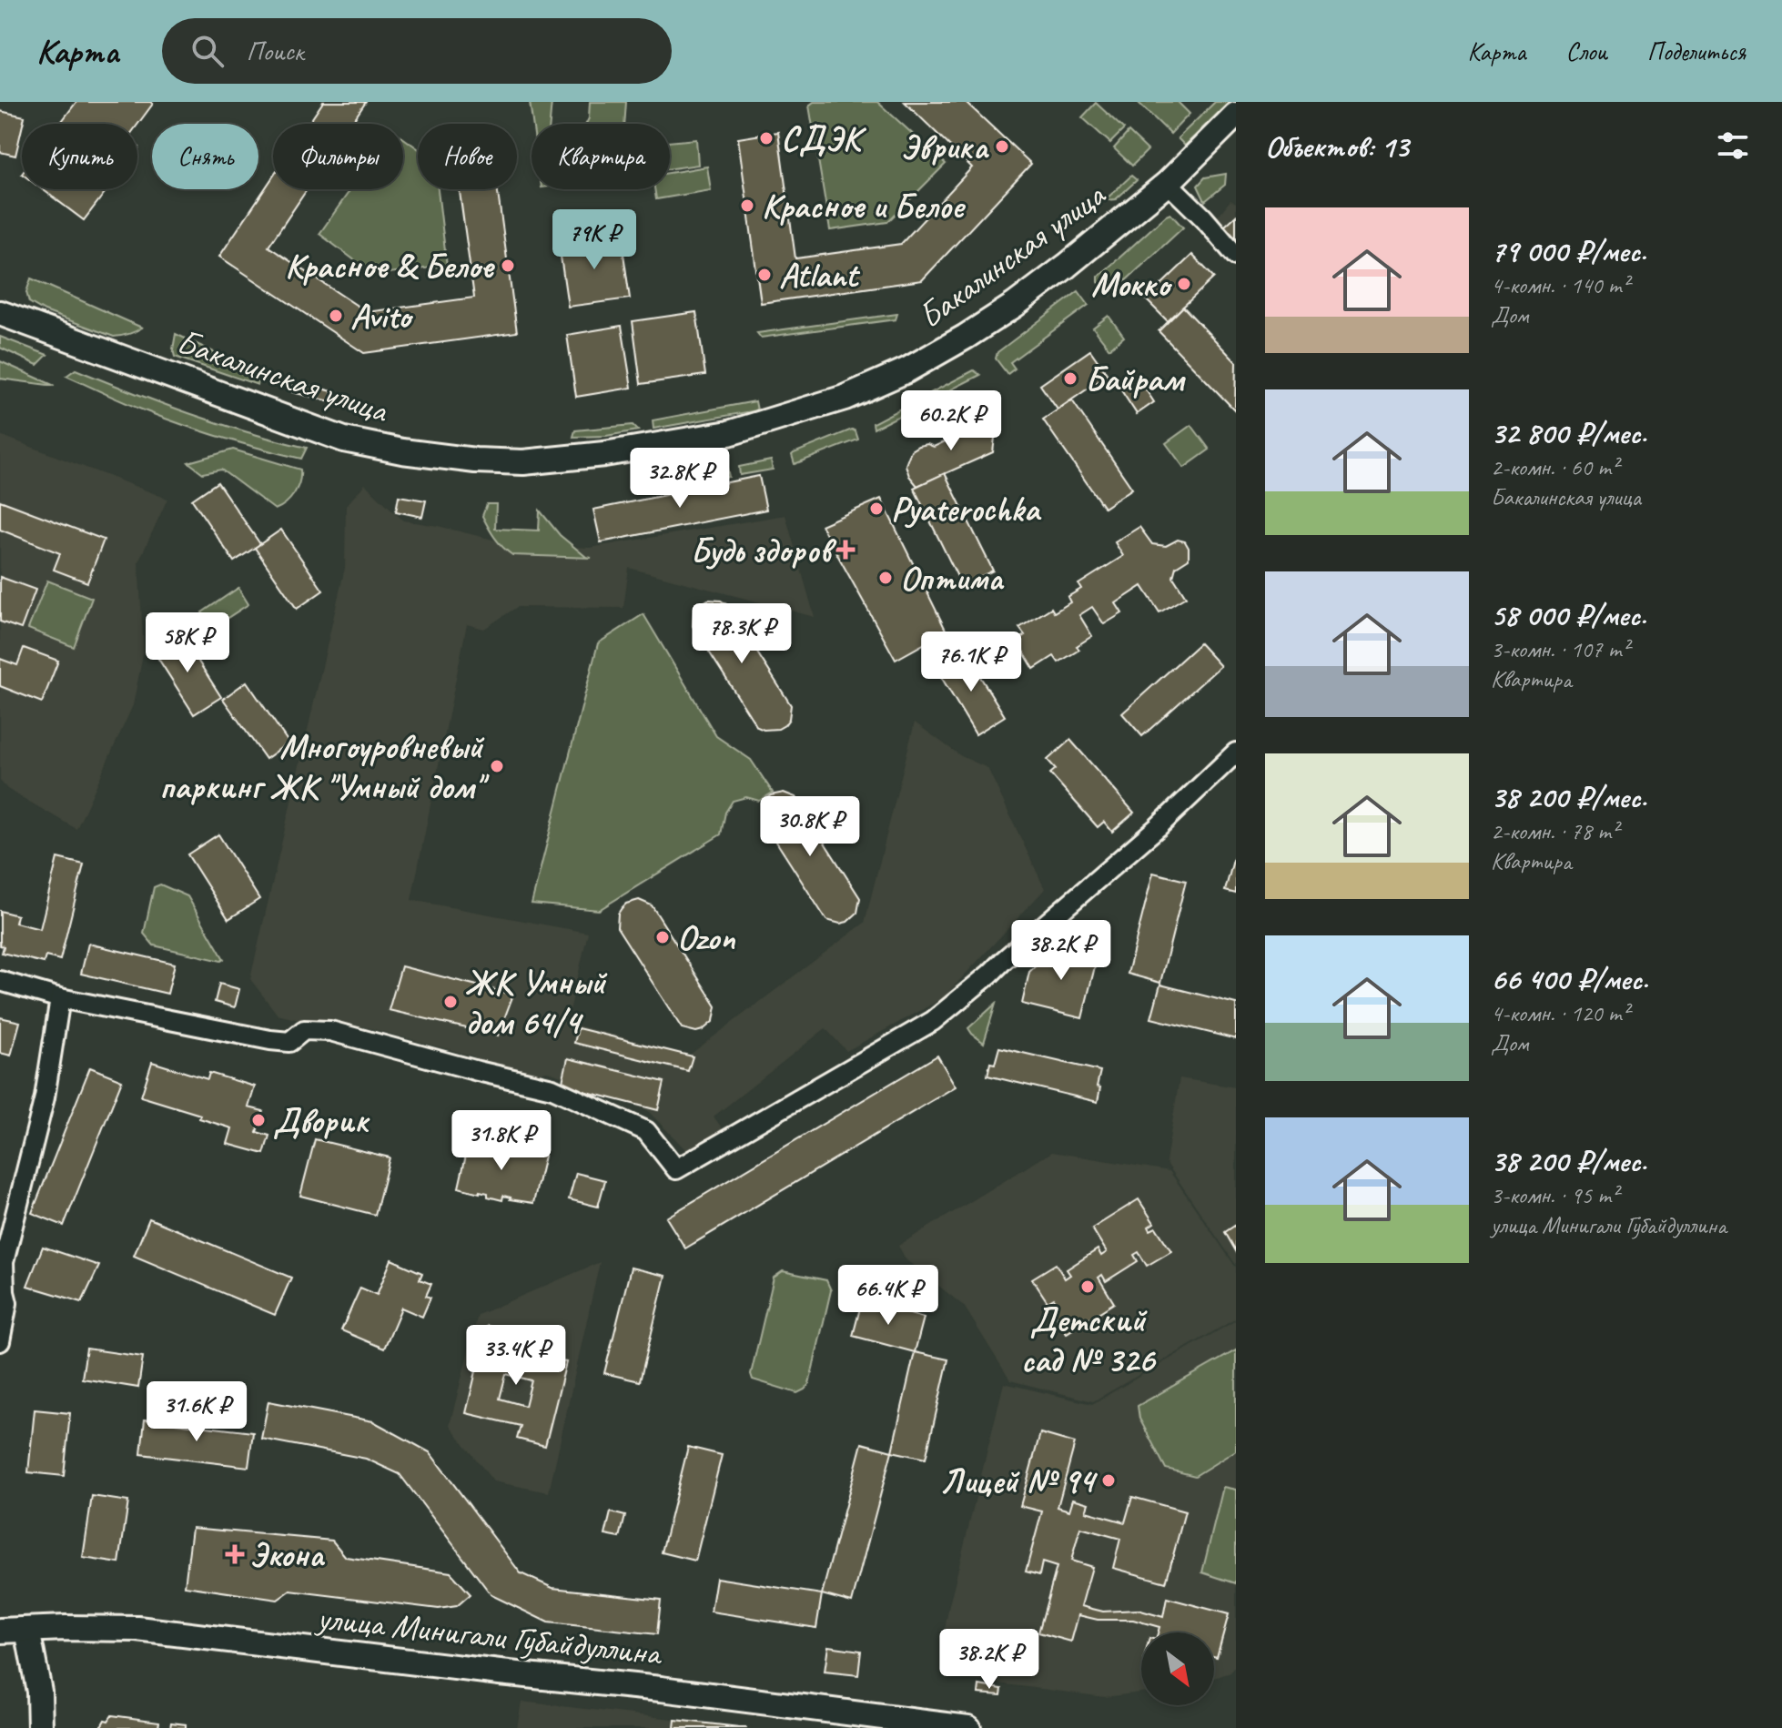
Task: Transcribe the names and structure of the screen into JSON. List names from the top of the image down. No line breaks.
{"streets":{"main road":["Бакалинская улица","улица Минигали Губайдуллина"]},"places":{"other":["СДЭК","Эврика","Красное и Белое","Красное & Белое","Atlant","Мокко","Avito","Байрам","Pyaterochka","Оптима","Многоуровневый паркинг ЖК \"Умный дом\"","Ozon","ЖК Умный дом 64/4","Дворик","Детский сад № 326","Лицей № 94"],"health":["Будь здоров","Экона"]},"north":"bottom right","page":{"header":"Карта","search":"Поиск","nav":["Карта","Слои","Поделиться"],"heading":"Объектов: 13","chip":["Купить","Снять","Фильтры","Новое","Квартира"],"list":[{"name":"79 000 ₽/мес.","note":"4-комн. · 140 m² · Дом"},{"name":"32 800 ₽/мес.","note":"2-комн. · 60 m² · Бакалинская улица"},{"name":"58 000 ₽/мес.","note":"3-комн. · 107 m² · Квартира"},{"name":"38 200 ₽/мес.","note":"2-комн. · 78 m² · Квартира"},{"name":"66 400 ₽/мес.","note":"4-комн. · 120 m² · Дом"},{"name":"38 200 ₽/мес.","note":"3-комн. · 95 m² · улица Минигали Губайдуллина"}],"price":["79K ₽","60.2K ₽","32.8K ₽","78.3K ₽","58K ₽","76.1K ₽","30.8K ₽","38.2K ₽","31.8K ₽","66.4K ₽","33.4K ₽","31.6K ₽","38.2K ₽"]}}
